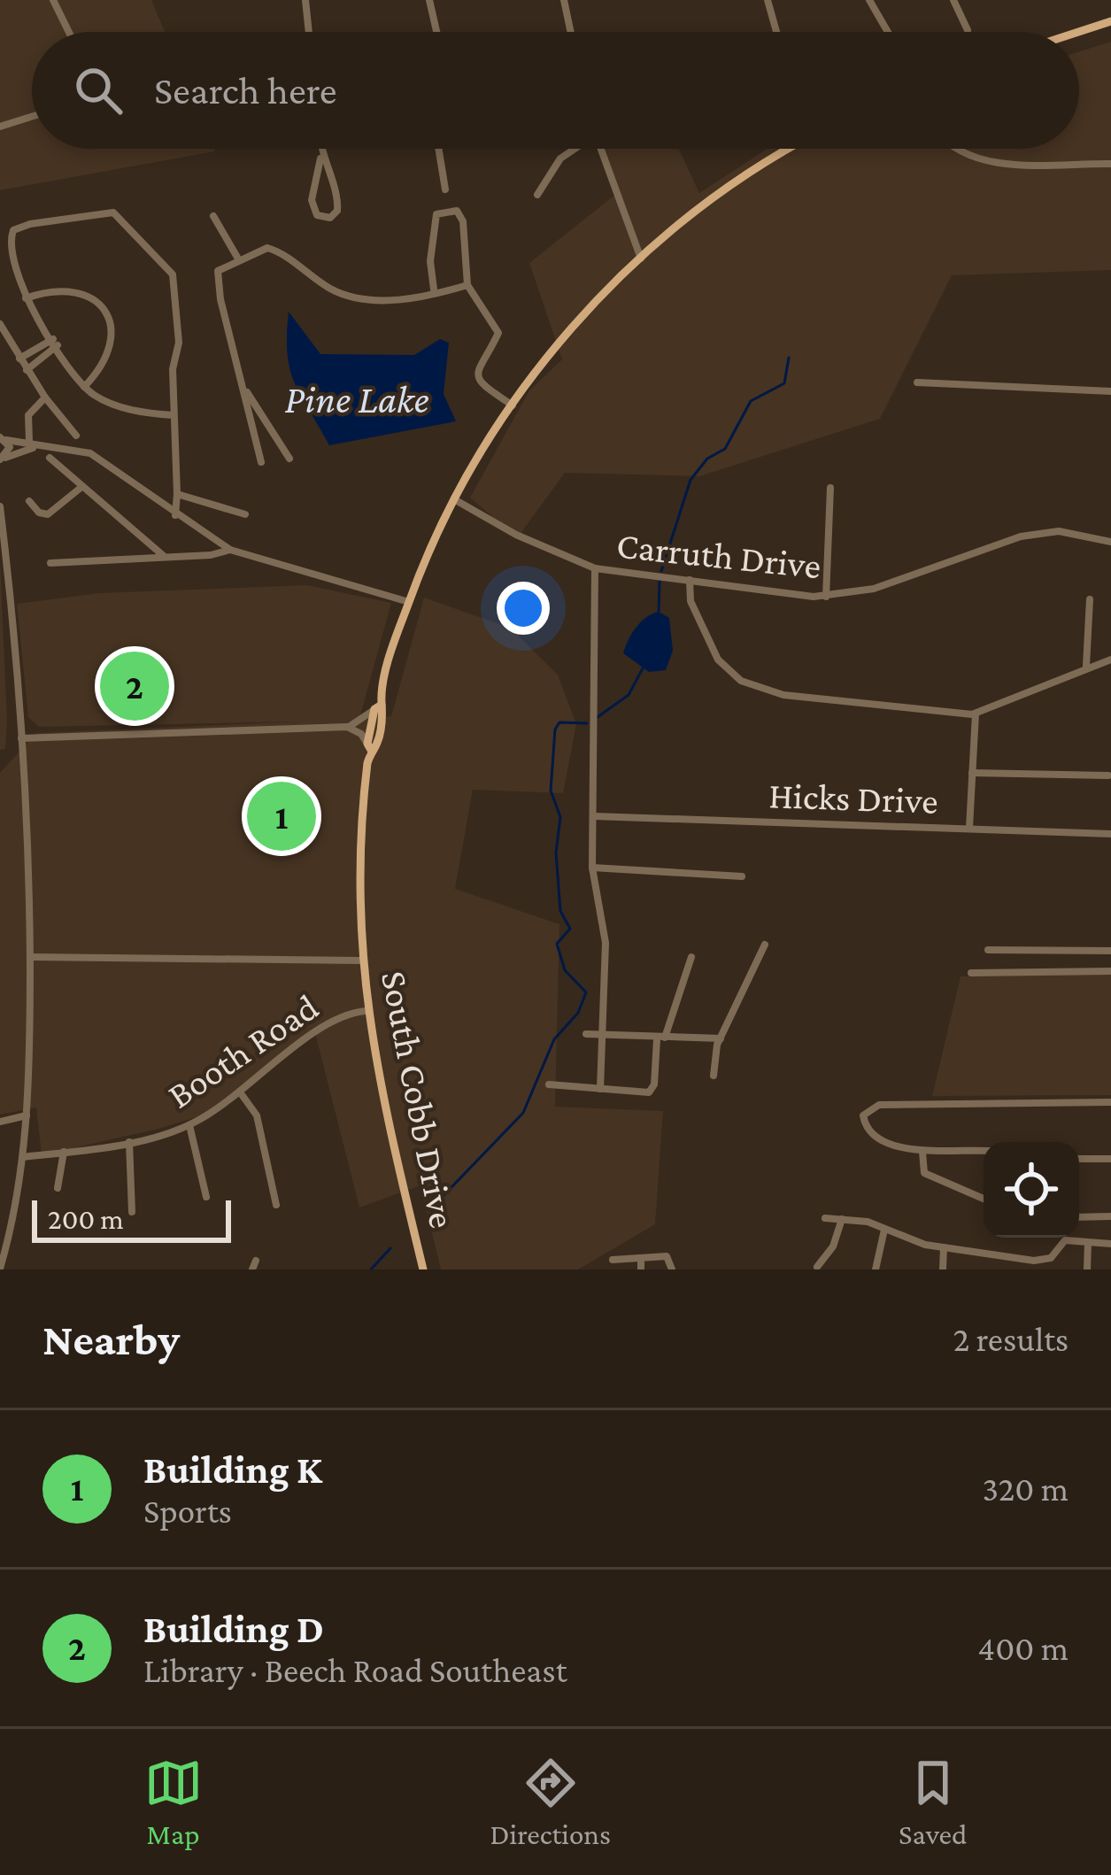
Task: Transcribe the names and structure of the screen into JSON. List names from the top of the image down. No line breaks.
{"streets":{"main road":["South Cobb Drive"],"street":["Carruth Drive","Hicks Drive","Booth Road"]},"crossings":[["Carruth Drive","South Cobb Drive"],["Booth Road","South Cobb Drive"]],"water":["Pine Lake"],"scale_bar":"200 m","page":{"search":"Search here","pins":["2","1"],"scale":"200 m","heading":["Nearby","2 results"],"list":[{"mark":"1","name":"Building K","note":"Sports","value":"320 m"},{"mark":"2","name":"Building D","note":"Library · Beech Road Southeast","value":"400 m"}],"nav":["Map","Directions","Saved"]}}
